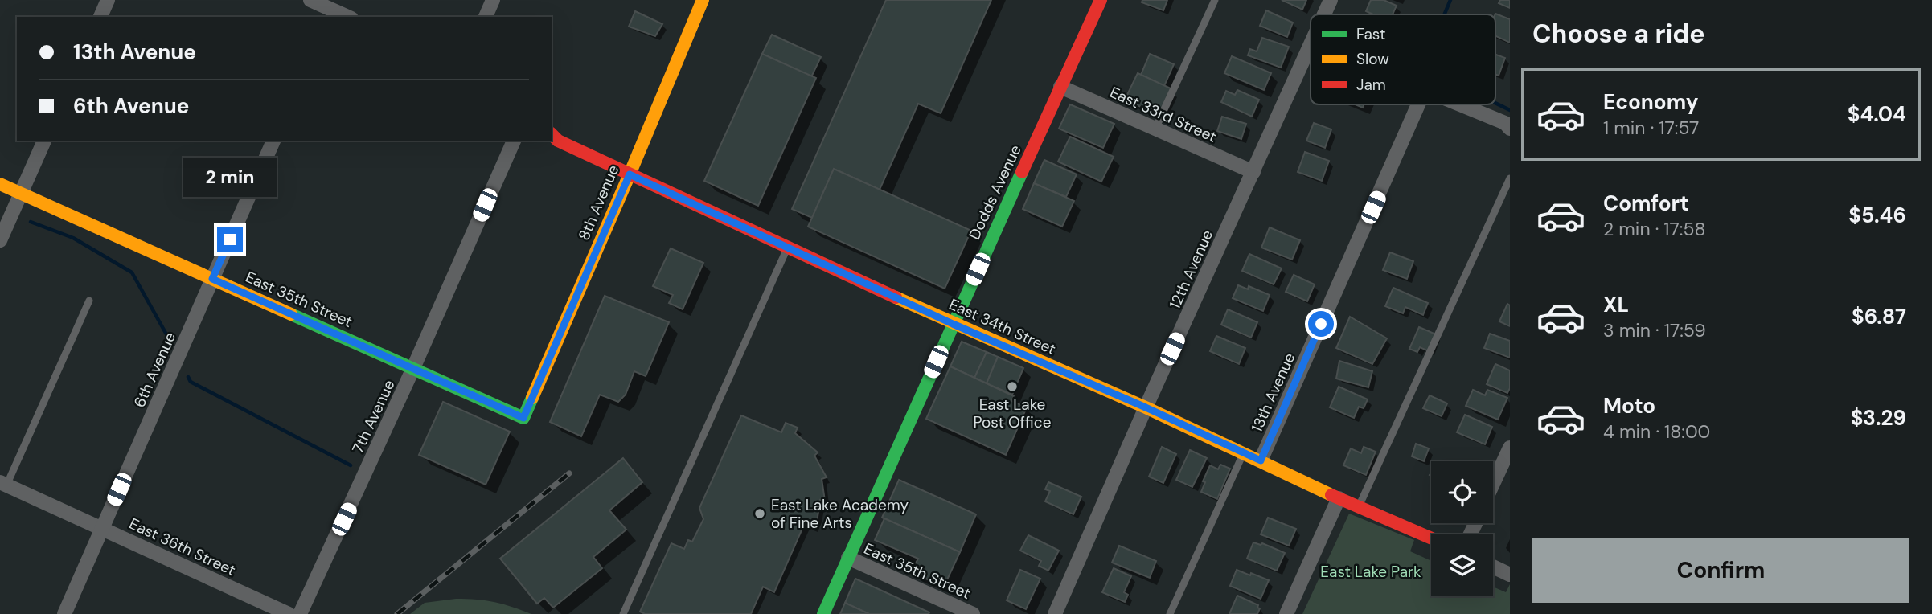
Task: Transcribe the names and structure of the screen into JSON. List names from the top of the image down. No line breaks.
{"streets":{"street":["East 33rd Street","Dodds Avenue","8th Avenue","12th Avenue","East 35th Street","East 34th Street","6th Avenue","13th Avenue","7th Avenue","East 36th Street"]},"crossings":[["East 33rd Street","Dodds Avenue"],["East 33rd Street","12th Avenue"],["Dodds Avenue","East 35th Street"],["Dodds Avenue","East 34th Street"],["8th Avenue","East 35th Street"],["8th Avenue","East 34th Street"],["12th Avenue","East 34th Street"],["East 35th Street","6th Avenue"],["East 35th Street","7th Avenue"],["East 34th Street","13th Avenue"],["6th Avenue","East 36th Street"]],"parks":["East Lake Park"],"places":["East Lake Post Office","East Lake Academy of Fine Arts"],"legend":["Fast","Slow","Jam"],"page":{"heading":"Choose a ride","banner":["13th Avenue","6th Avenue"],"list":[{"name":"Economy","note":"1 min · 17:57","value":"$4.04"},{"name":"Comfort","note":"2 min · 17:58","value":"$5.46"},{"name":"XL","note":"3 min · 17:59","value":"$6.87"},{"name":"Moto","note":"4 min · 18:00","value":"$3.29"}],"bubble":"2 min","buttons":"Confirm"}}
